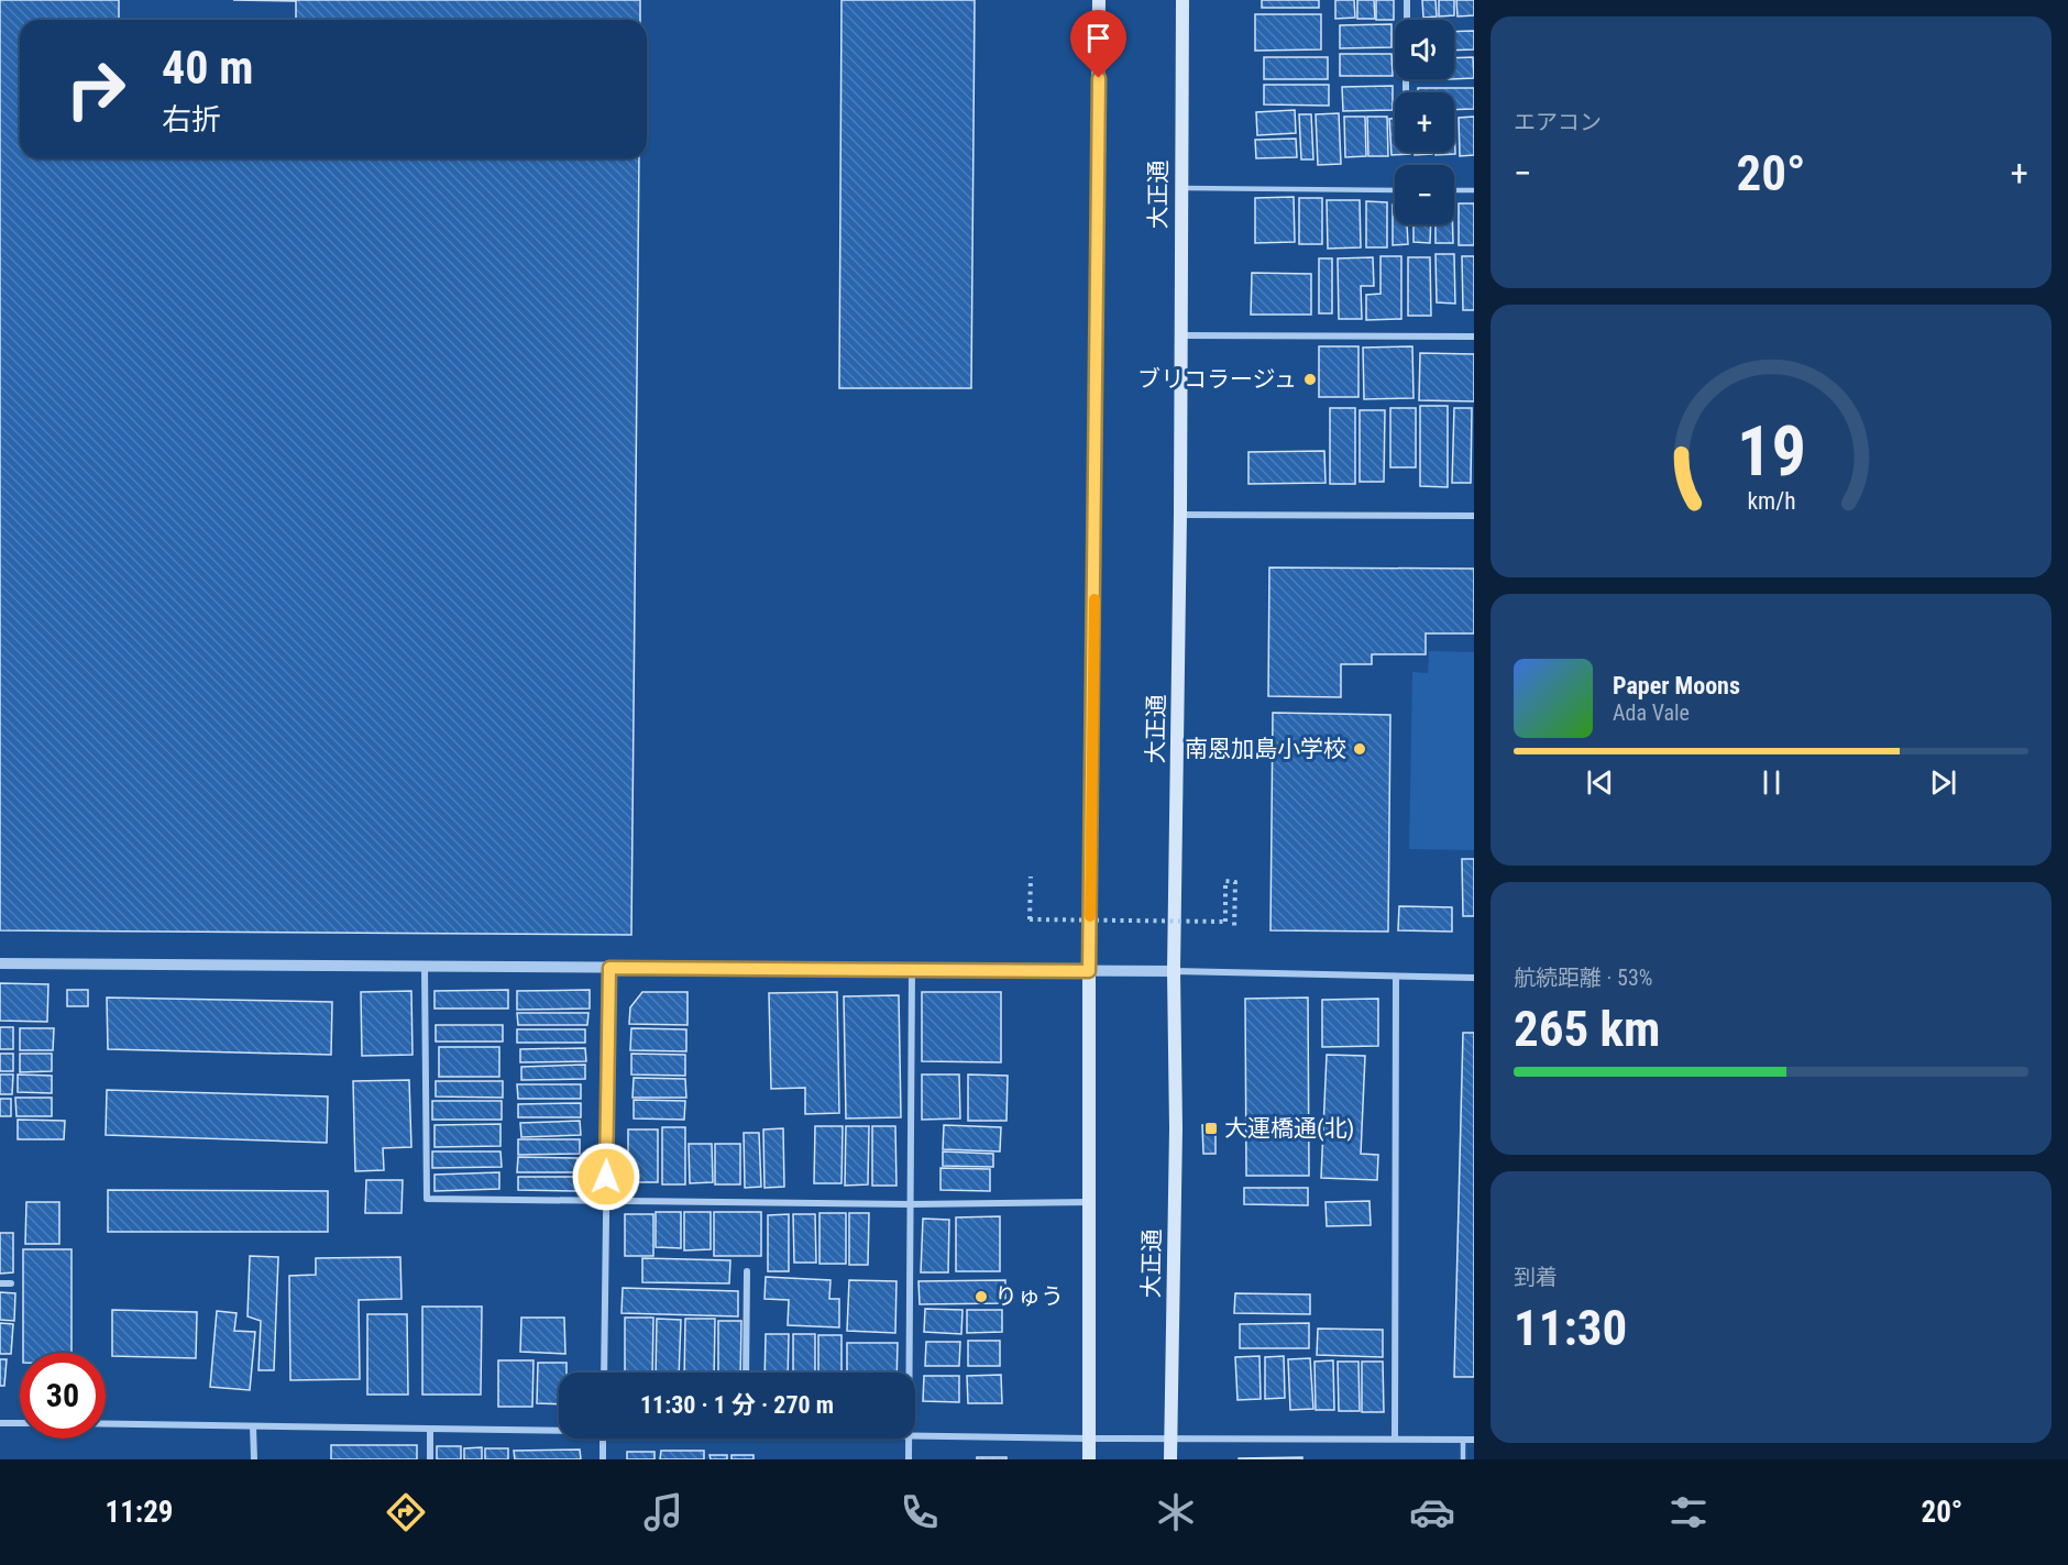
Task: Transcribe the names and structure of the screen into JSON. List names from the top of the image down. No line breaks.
{"streets":{"main road":["大正通"]},"places":{"other":["ブリコラージュ","南恩加島小学校","りゅう"],"transit":["大運橋通(北)"]},"page":{"tile":["エアコン",["航続距離 · 53%","265 km"],["到着","11:30"]],"map_buttons":["+","−"],"turn":["40 m","右折"],"heat":["−","20°","+"],"song":["Paper Moons","Ada Vale"],"limit":"30","trip":"11:30 · 1 分 · 270 m","tabs":["11:29","20°"],"gauge":["19","km/h"]}}
